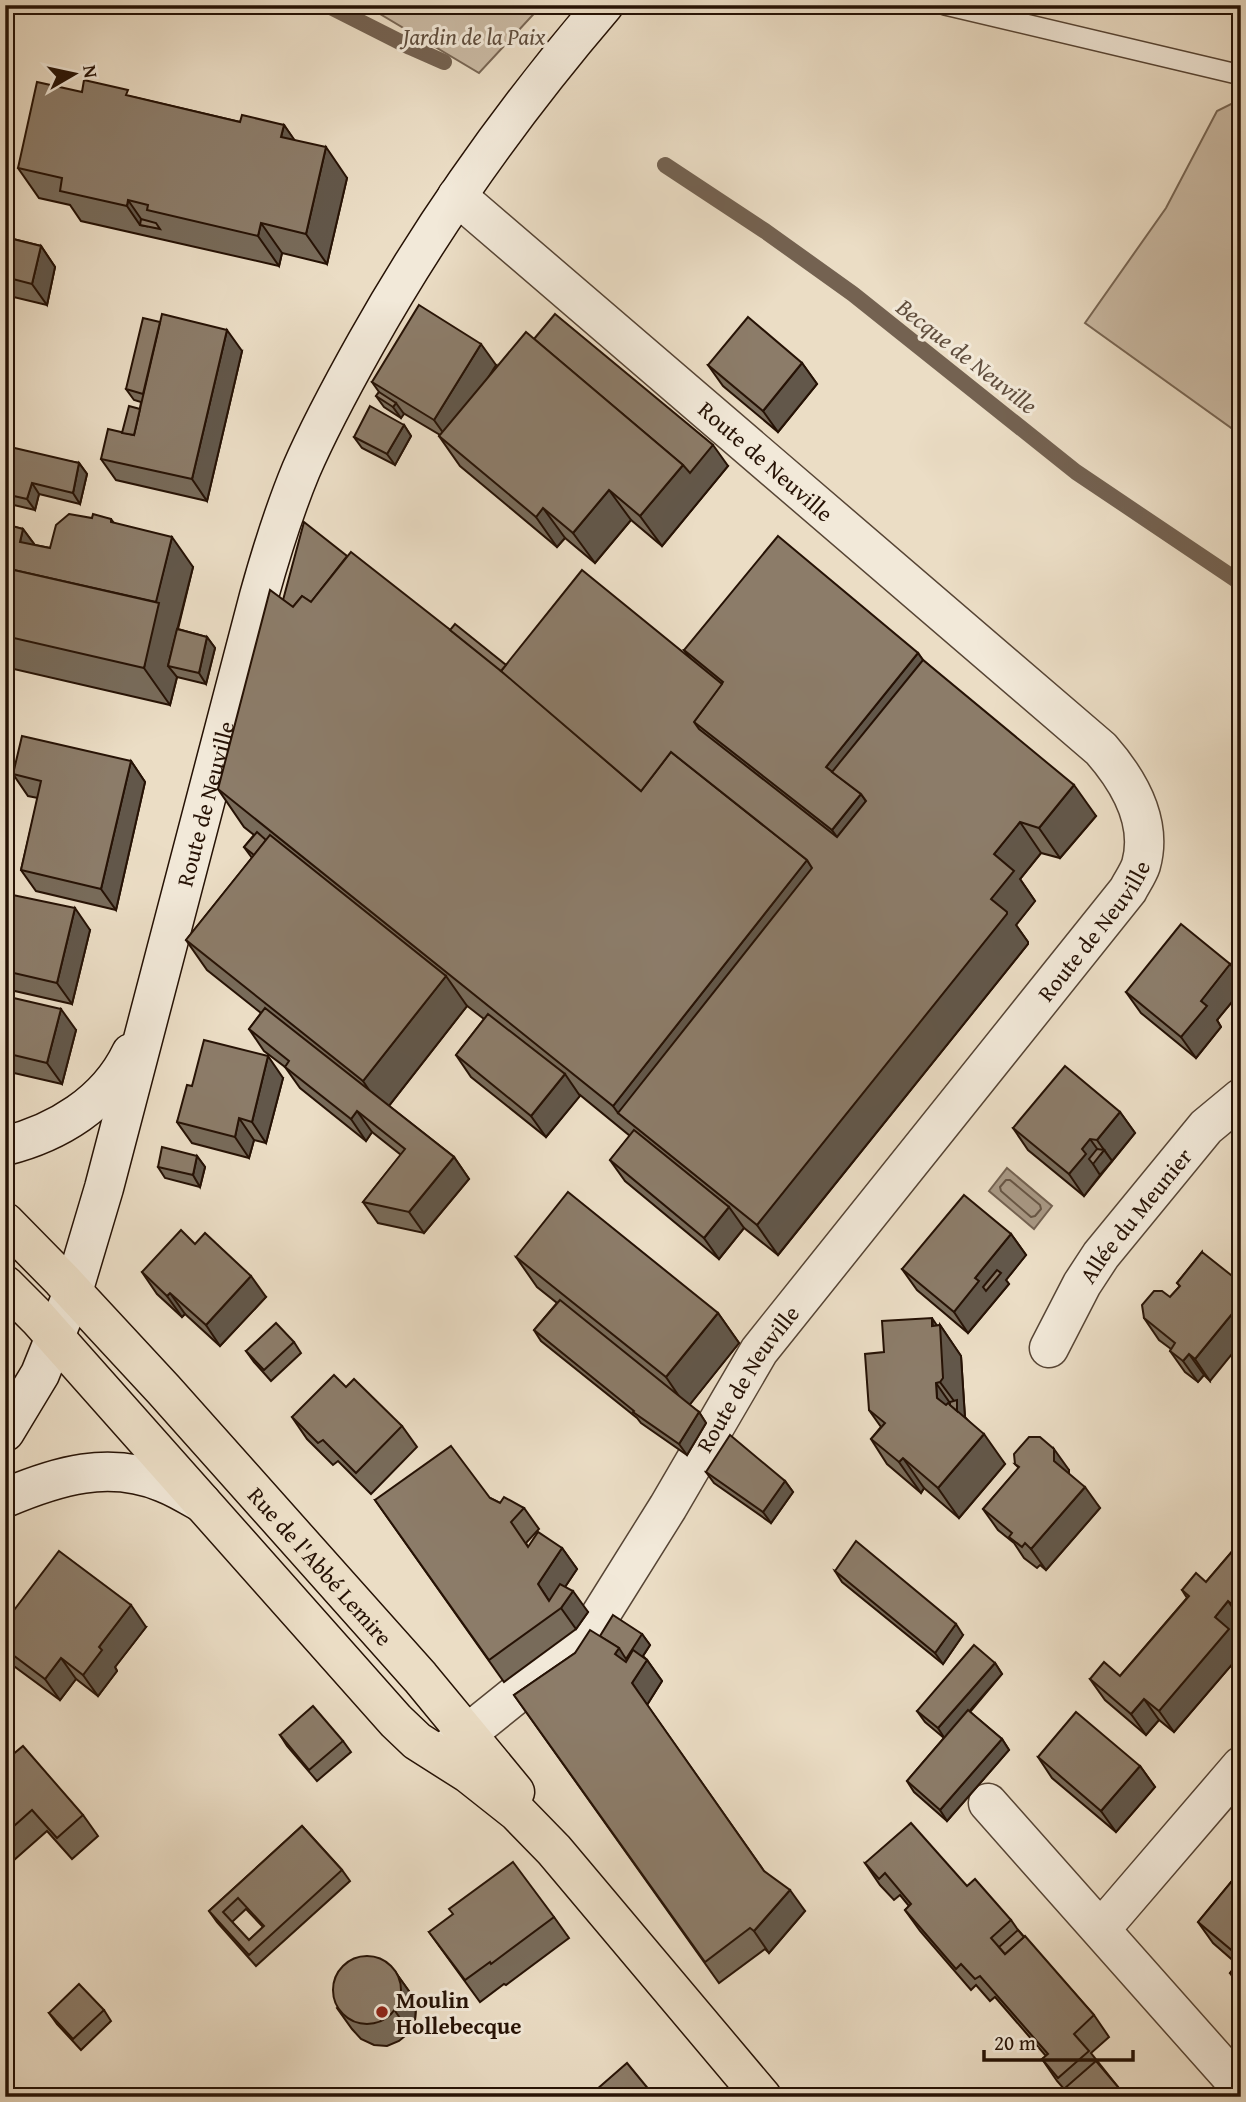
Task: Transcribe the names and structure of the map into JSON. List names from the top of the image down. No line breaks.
{"streets":{"main road":["Rue de l'Abbé Lemire"],"street":["Route de Neuville","Allée du Meunier"]},"crossings":[["Route de Neuville","Rue de l'Abbé Lemire"]],"water":["Becque de Neuville"],"parks":["Jardin de la Paix"],"places":["Moulin Hollebecque"],"scale_bar":"20 m","north":"right"}
